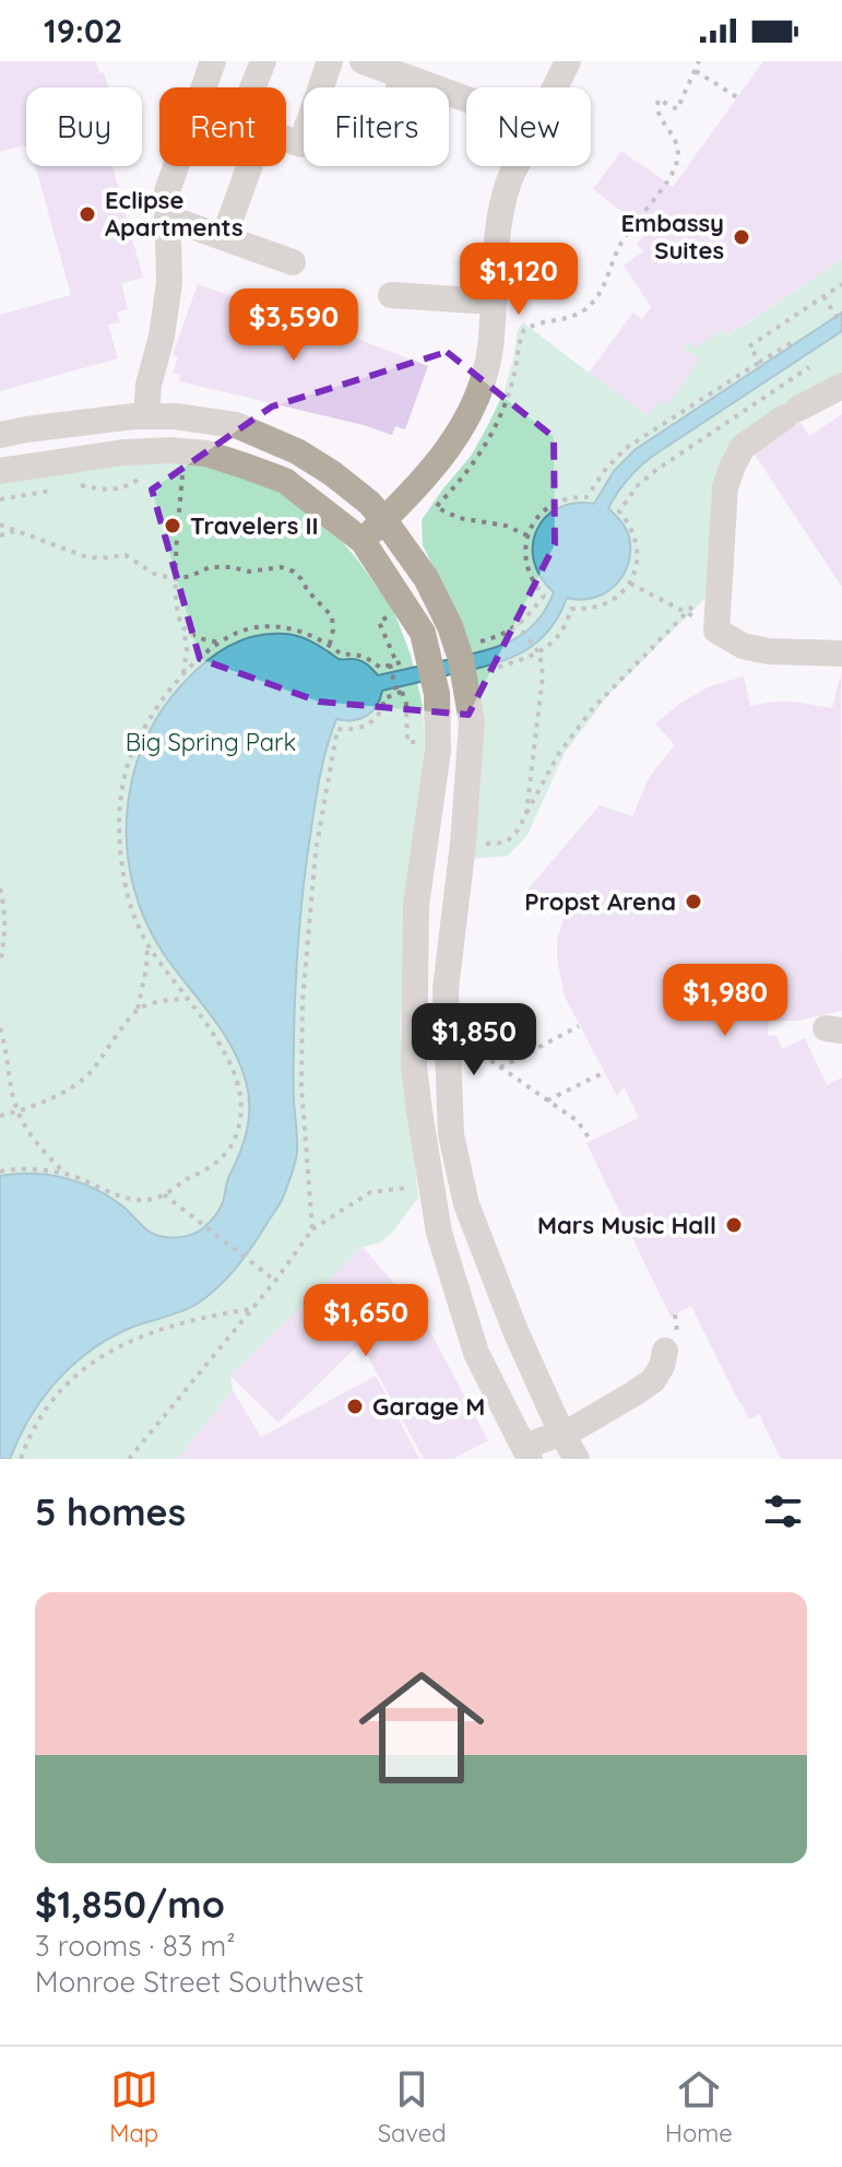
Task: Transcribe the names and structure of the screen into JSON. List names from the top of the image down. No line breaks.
{"parks":["Big Spring Park"],"places":["Eclipse Apartments","Embassy Suites","Travelers II","Propst Arena","Mars Music Hall","Garage M"],"page":{"status":"19:02","chip":["Buy","Rent","Filters","New"],"price":["$1,120","$3,590","$1,980","$1,850","$1,650"],"heading":"5 homes","list":[{"name":"$1,850/mo","note":"3 rooms · 83 m² · Monroe Street Southwest"}],"tabs":["Map","Saved","Home"]}}
